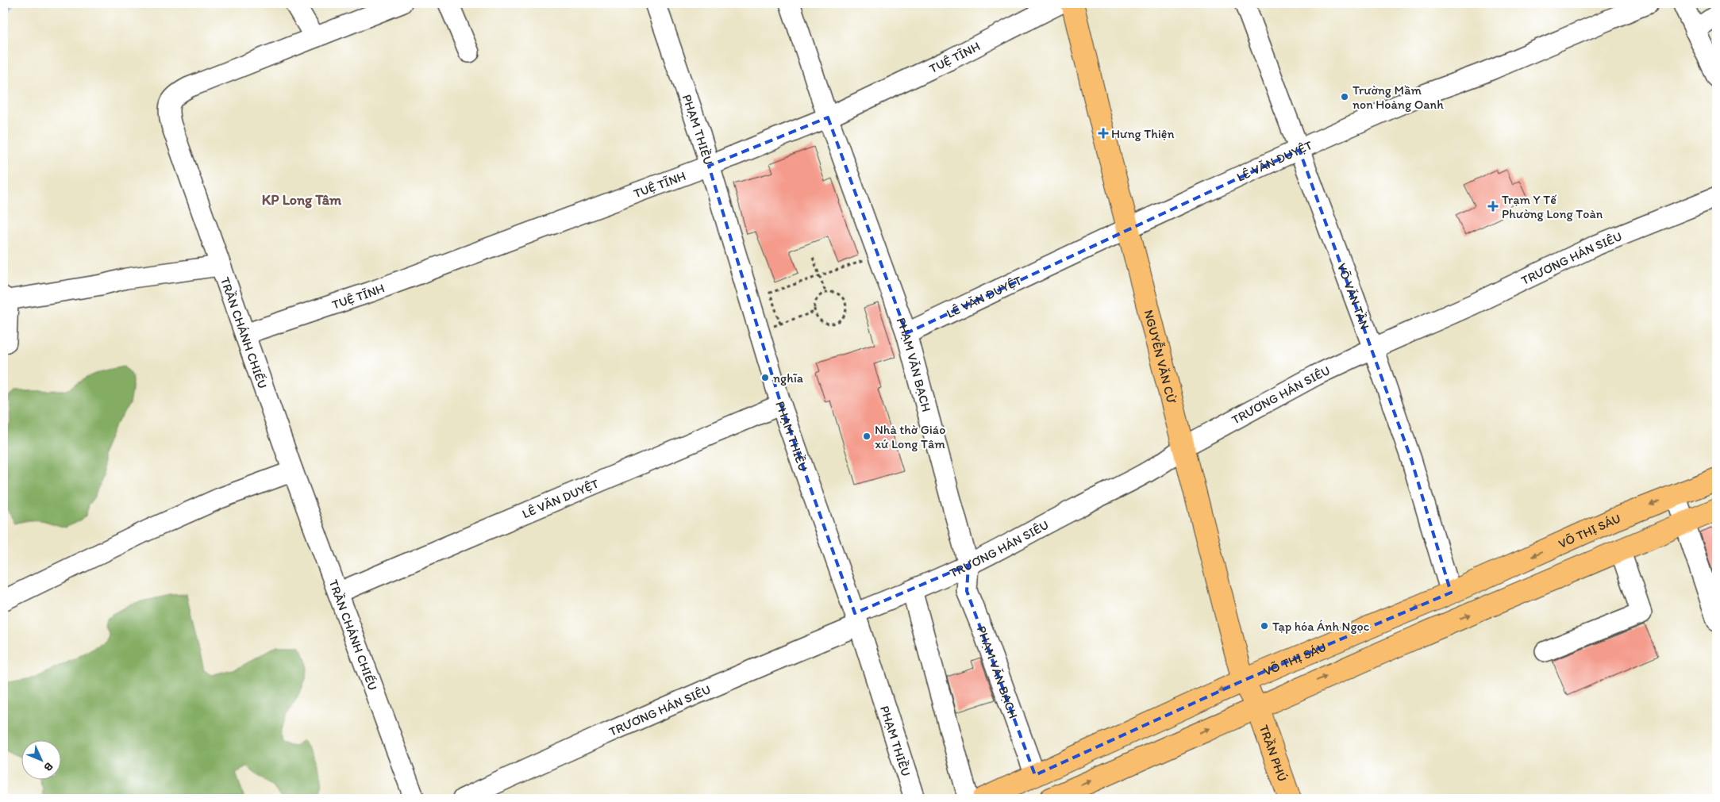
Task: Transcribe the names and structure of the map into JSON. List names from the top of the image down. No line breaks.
{"streets":{"main road":["NGUYỄN VĂN CỪ","VÕ THỊ SÁU","TRẦN PHÚ"],"street":["TUỆ TĨNH","PHẠM THIỀU","LÊ VĂN DUYỆT","TRƯƠNG HÁN SIÊU","VÕ VĂN TẦN","TRẦN CHÁNH CHIẾU","PHẠM VĂN BẠCH"]},"crossings":[["TUỆ TĨNH","PHẠM THIỀU"],["TUỆ TĨNH","TRẦN CHÁNH CHIẾU"],["TUỆ TĨNH","PHẠM VĂN BẠCH"],["PHẠM THIỀU","LÊ VĂN DUYỆT"],["PHẠM THIỀU","TRƯƠNG HÁN SIÊU"],["LÊ VĂN DUYỆT","VÕ VĂN TẦN"],["LÊ VĂN DUYỆT","TRẦN CHÁNH CHIẾU"],["LÊ VĂN DUYỆT","NGUYỄN VĂN CỪ"],["LÊ VĂN DUYỆT","PHẠM VĂN BẠCH"],["TRƯƠNG HÁN SIÊU","VÕ VĂN TẦN"],["TRƯƠNG HÁN SIÊU","NGUYỄN VĂN CỪ"],["TRƯƠNG HÁN SIÊU","PHẠM VĂN BẠCH"],["VÕ VĂN TẦN","VÕ THỊ SÁU"],["NGUYỄN VĂN CỪ","VÕ THỊ SÁU"],["NGUYỄN VĂN CỪ","TRẦN PHÚ"],["PHẠM VĂN BẠCH","VÕ THỊ SÁU"]],"districts":["KP Long Tâm"],"places":{"other":["Trường Mầm non Hoàng Oanh","nghĩa","Nhà thờ Giáo xứ Long Tâm","Tạp hóa Ánh Ngọc"],"health":["Hưng Thiện","Trạm Y Tế Phường Long Toàn"]},"north":"bottom right"}
